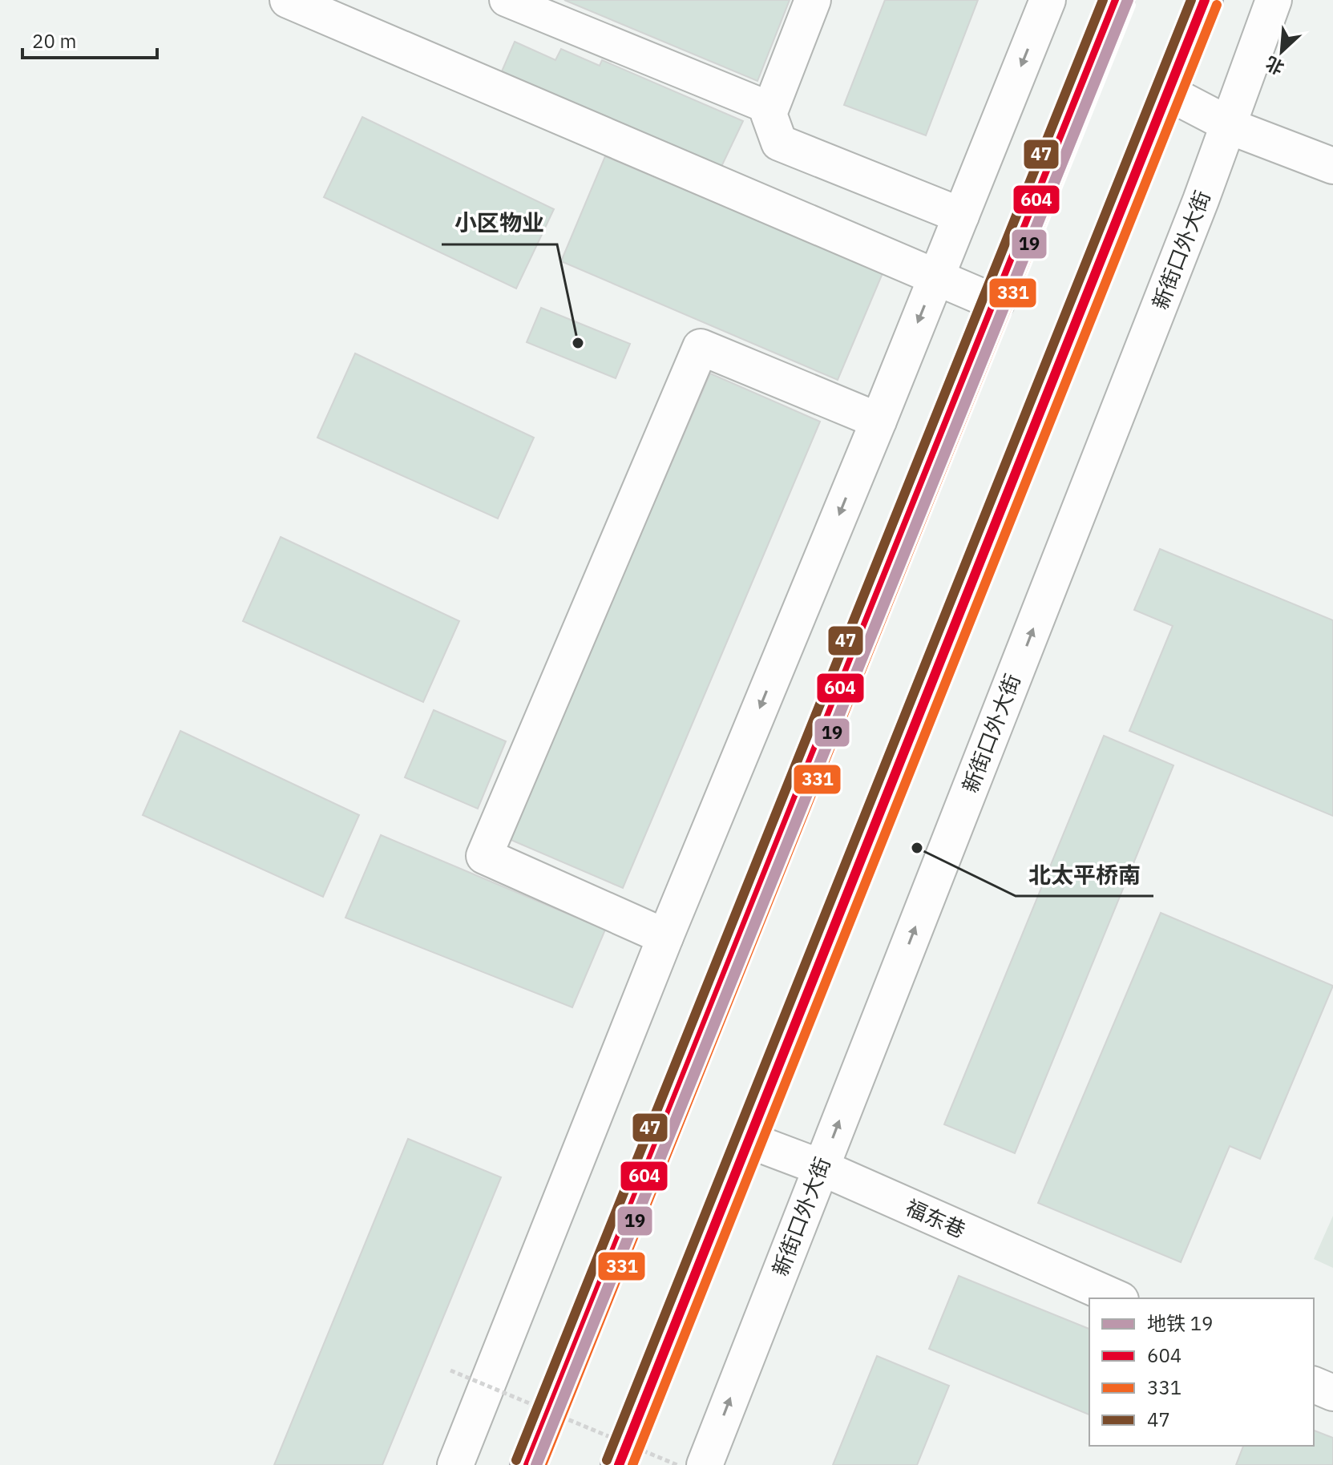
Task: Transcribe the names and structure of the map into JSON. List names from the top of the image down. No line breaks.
{"streets":{"street":["新街口外大街","福东巷"]},"crossings":[["新街口外大街","福东巷"]],"places":["小区物业","北太平桥南"],"lines":["metro line 19","transit line 604","transit line 47","transit line 331"],"legend":["地铁 19","604","331","47"],"scale_bar":"20 m","north":"bottom left"}
